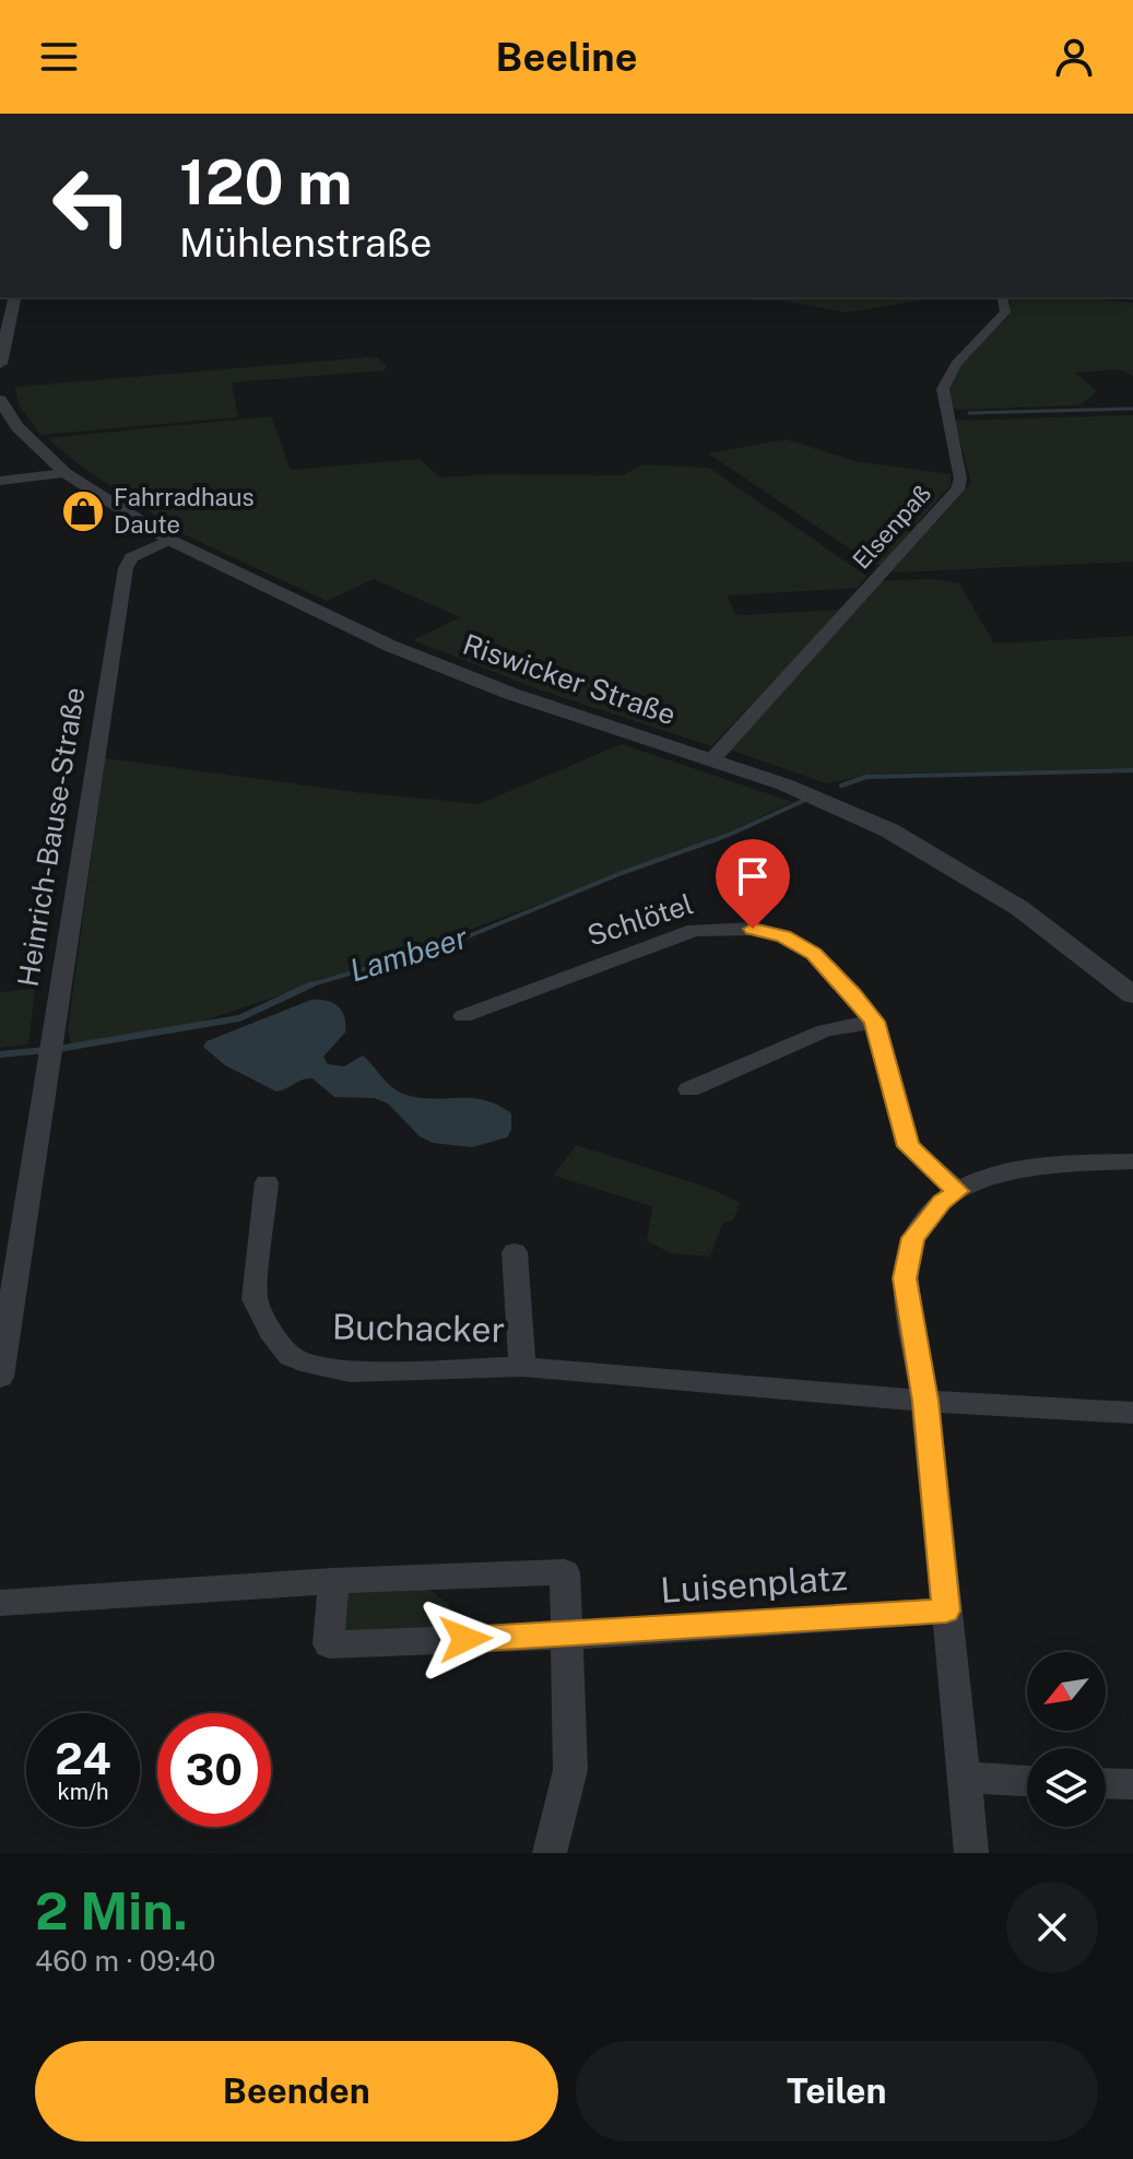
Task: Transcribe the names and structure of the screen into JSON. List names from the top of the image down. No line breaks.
{"streets":{"street":["Elsenpaß","Riswicker Straße","Heinrich-Bause-Straße","Schlötel","Buchacker","Luisenplatz"]},"crossings":[["Elsenpaß","Riswicker Straße"],["Riswicker Straße","Heinrich-Bause-Straße"]],"water":["Lambeer"],"places":{"shop":["Fahrradhaus Daute"]},"north":"bottom left","page":{"header":"Beeline","turn":["120 m","Mühlenstraße"],"speed":"24 km/h","limit":"30","heading":["2 Min.","460 m · 09:40"],"buttons":["Beenden","Teilen"]}}
